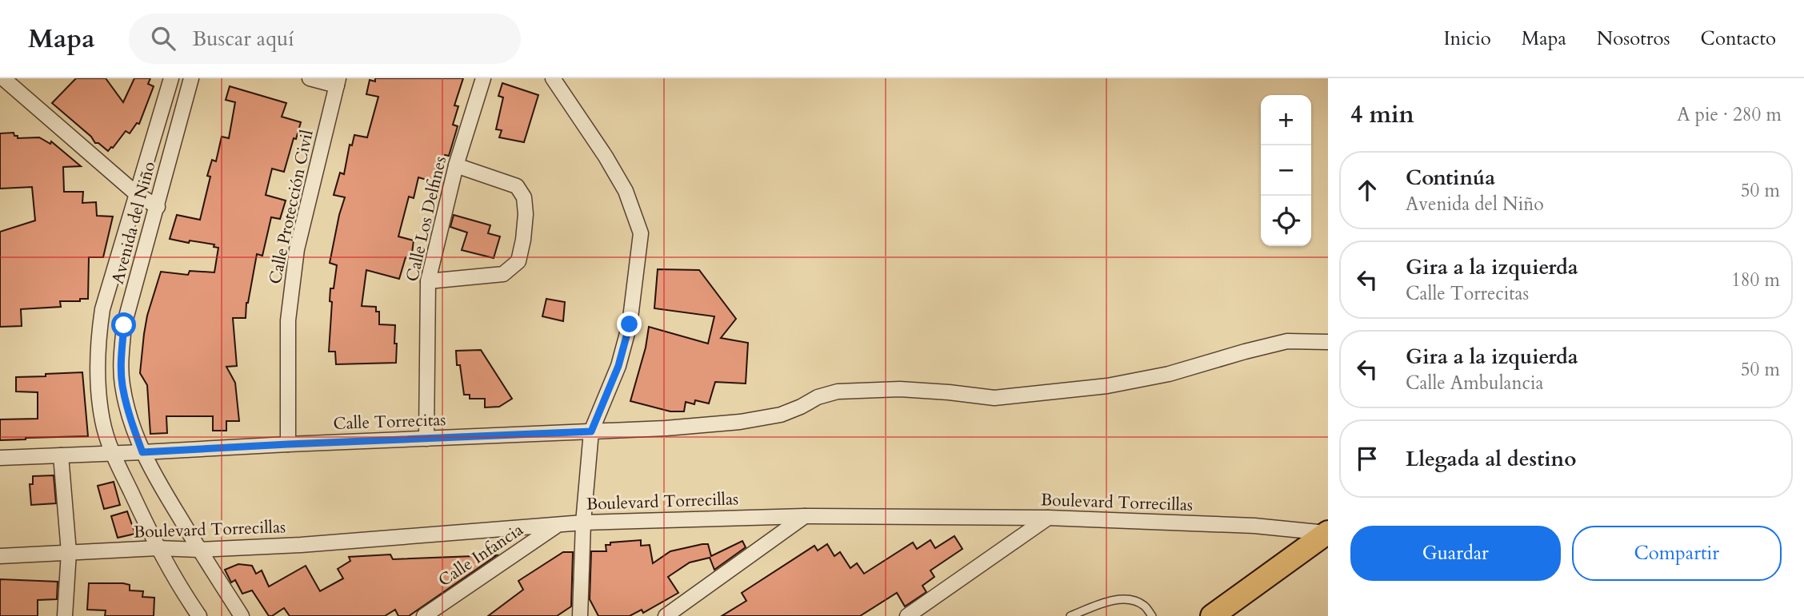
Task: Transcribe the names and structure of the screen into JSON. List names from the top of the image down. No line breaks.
{"streets":{"street":["Calle Protección Civil","Calle Los Delfines","Avenida del Niño","Calle Torrecitas","Boulevard Torrecillas","Calle Infancia"]},"crossings":[["Calle Protección Civil","Calle Torrecitas"],["Calle Los Delfines","Calle Torrecitas"],["Avenida del Niño","Calle Torrecitas"],["Avenida del Niño","Boulevard Torrecillas"],["Boulevard Torrecillas","Calle Infancia"]],"page":{"header":"Mapa","search":"Buscar aquí","nav":["Inicio","Mapa","Nosotros","Contacto"],"heading":["4 min","A pie · 280 m"],"map_buttons":["+","−"],"list":[["Continúa","Avenida del Niño","50 m"],["Gira a la izquierda","Calle Torrecitas","180 m"],["Gira a la izquierda","Calle Ambulancia","50 m"],"Llegada al destino"],"buttons":["Guardar","Compartir"]}}
